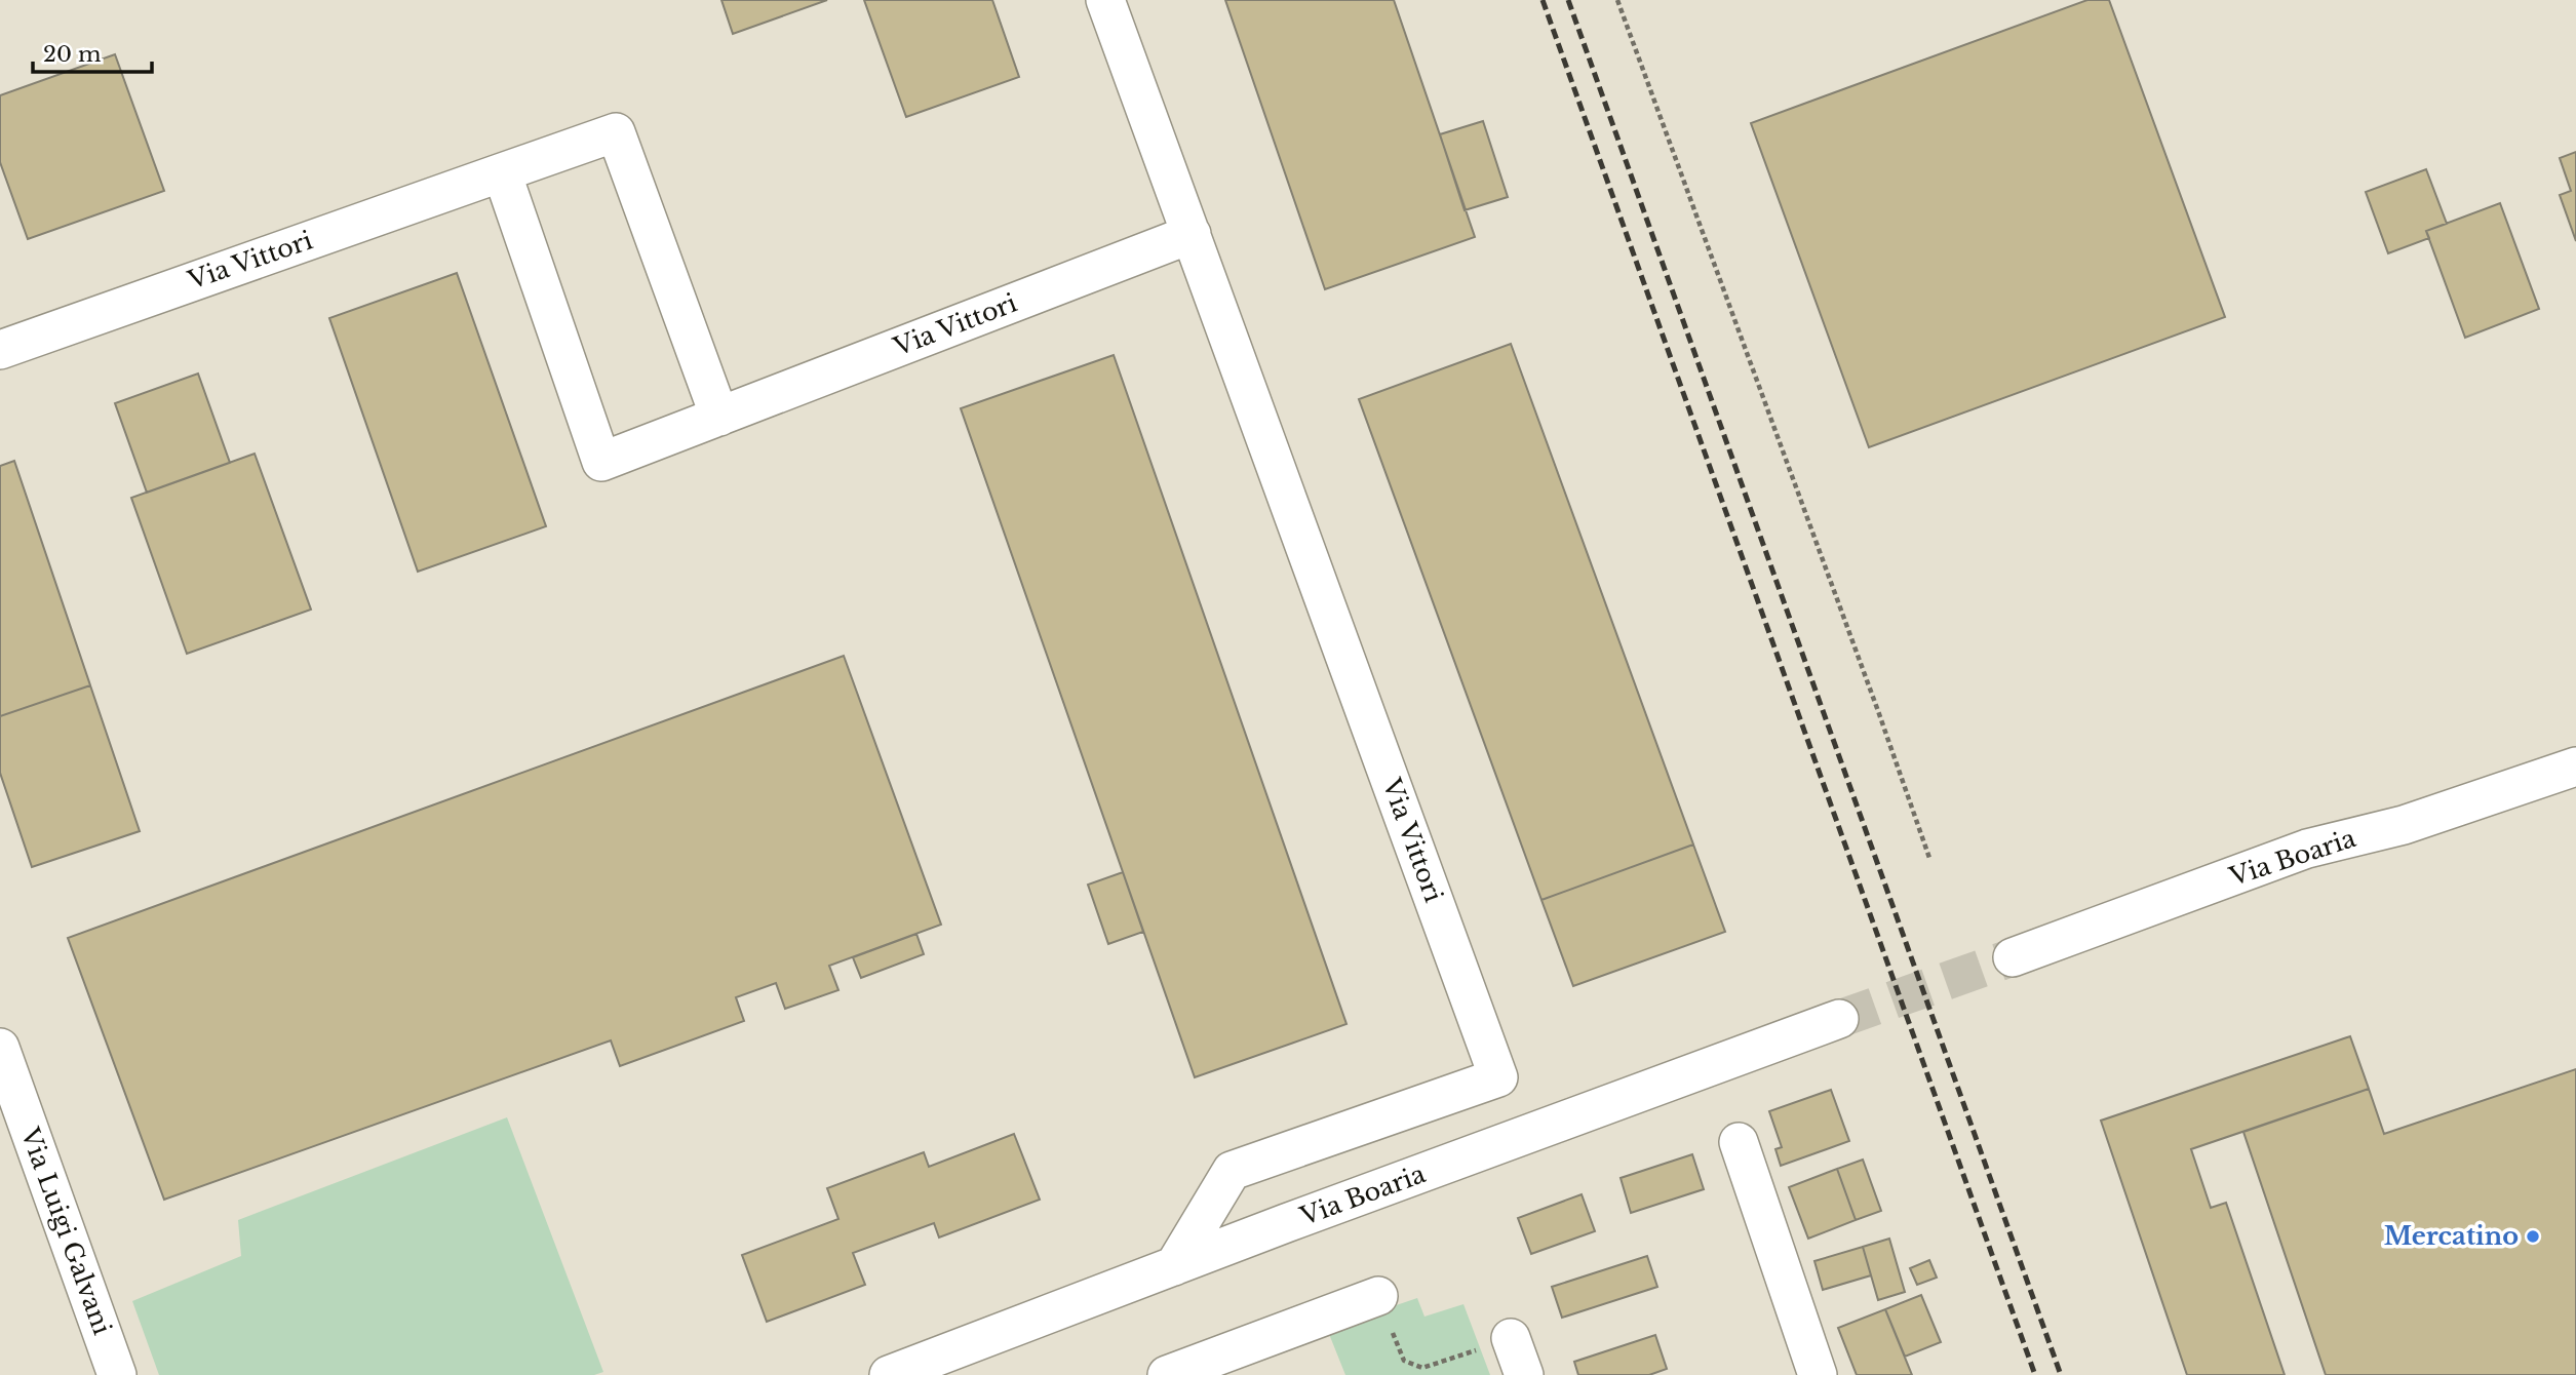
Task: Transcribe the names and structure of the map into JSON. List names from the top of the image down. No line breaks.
{"streets":{"street":["Via Vittori","Via Boaria","Via Luigi Galvani"]},"crossings":[["Via Vittori","Via Boaria"]],"places":["Mercatino"],"scale_bar":"20 m"}
